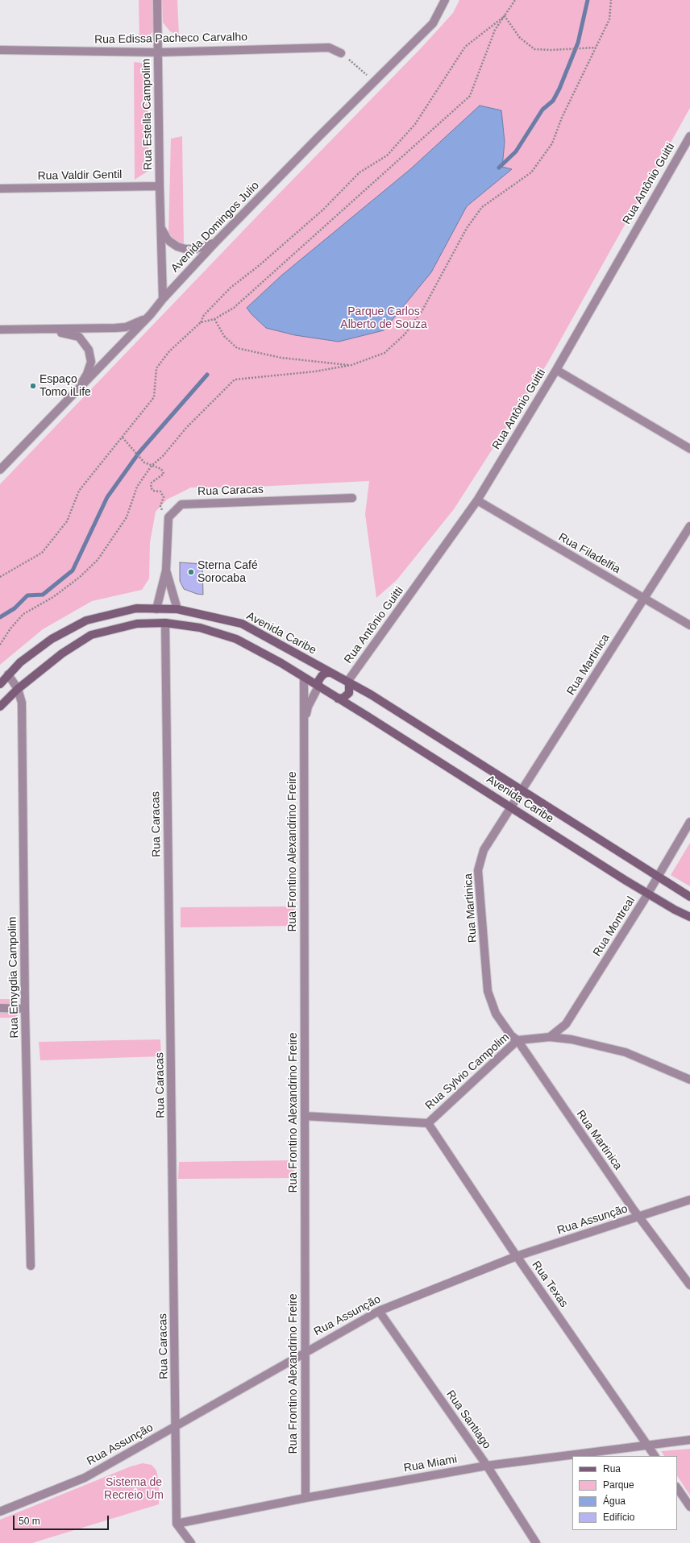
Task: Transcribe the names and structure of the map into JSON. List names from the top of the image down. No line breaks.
{"streets":{"street":["Rua Edissa Pacheco Carvalho","Rua Estella Campolim","Rua Valdir Gentil","Rua Antônio Guitti","Avenida Domingos Julio","Rua Caracas","Rua Filadelfia","Avenida Caribe","Rua Martinica","Rua Frontino Alexandrino Freire","Rua Montreal","Rua Emygdia Campolim","Rua Sylvio Campolim","Rua Assunção","Rua Texas","Rua Santiago","Rua Miami"]},"crossings":[["Rua Edissa Pacheco Carvalho","Rua Estella Campolim"],["Rua Estella Campolim","Rua Valdir Gentil"],["Rua Estella Campolim","Avenida Domingos Julio"],["Rua Antônio Guitti","Rua Filadelfia"],["Rua Antônio Guitti","Avenida Caribe"],["Rua Antônio Guitti","Rua Frontino Alexandrino Freire"],["Rua Caracas","Avenida Caribe"],["Rua Caracas","Rua Assunção"],["Rua Caracas","Rua Miami"],["Rua Filadelfia","Rua Martinica"],["Avenida Caribe","Rua Martinica"],["Avenida Caribe","Rua Frontino Alexandrino Freire"],["Avenida Caribe","Rua Montreal"],["Avenida Caribe","Rua Emygdia Campolim"],["Rua Martinica","Rua Sylvio Campolim"],["Rua Martinica","Rua Assunção"],["Rua Frontino Alexandrino Freire","Rua Assunção"],["Rua Frontino Alexandrino Freire","Rua Miami"],["Rua Montreal","Rua Sylvio Campolim"],["Rua Sylvio Campolim","Rua Texas"],["Rua Assunção","Rua Texas"],["Rua Assunção","Rua Santiago"],["Rua Texas","Rua Miami"],["Rua Santiago","Rua Miami"]],"parks":["Parque Carlos Alberto de Souza","Sistema de Recreio Um"],"places":["Espaço Tomo iLife","Sterna Café Sorocaba"],"legend":["Rua","Parque","Água","Edifício"],"scale_bar":"50 m"}
